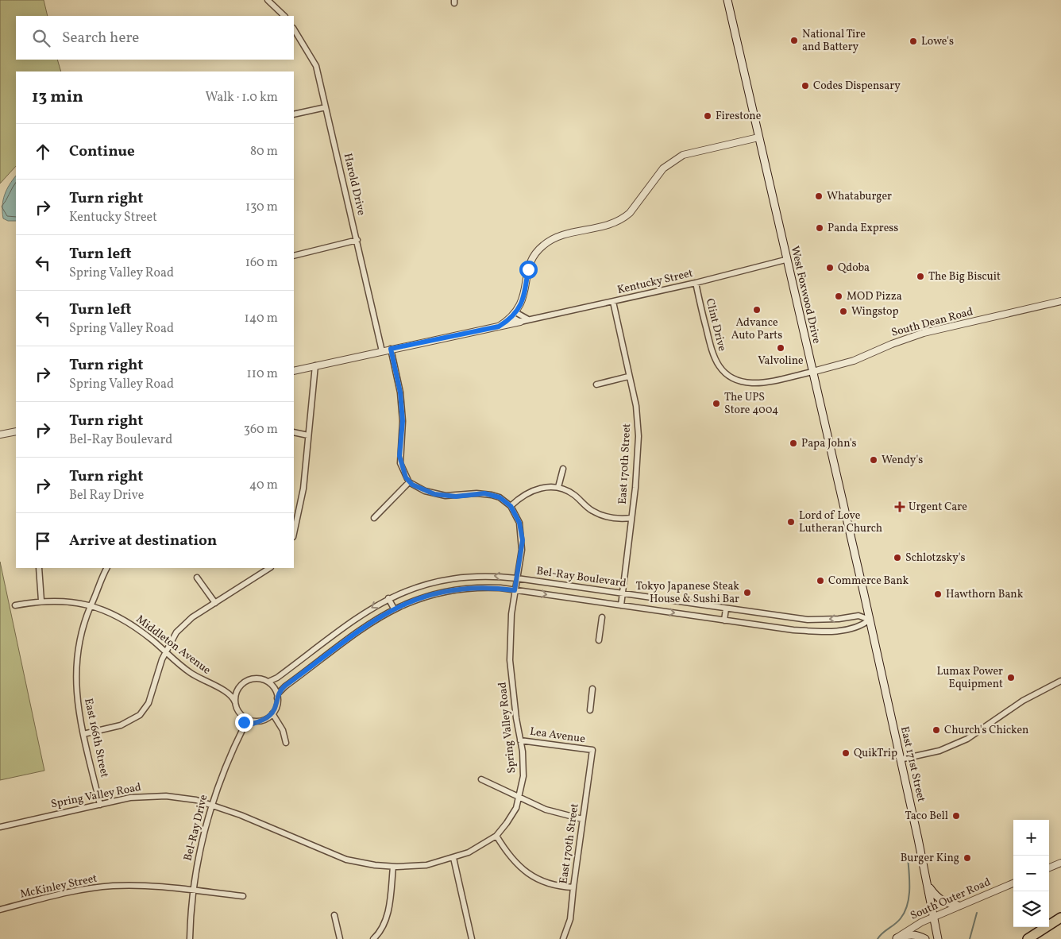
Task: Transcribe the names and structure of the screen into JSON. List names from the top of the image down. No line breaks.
{"streets":{"main road":["West Foxwood Drive","East 171st Street"],"street":["Harold Drive","Kentucky Street","South Dean Road","Clint Drive","East 170th Street","Bel-Ray Boulevard","Middleton Avenue","Spring Valley Road","Lea Avenue","East 166th Street","Bel-Ray Drive","McKinley Street","South Outer Road"]},"crossings":[["Kentucky Street","West Foxwood Drive"],["Kentucky Street","Clint Drive"],["Kentucky Street","East 170th Street"],["West Foxwood Drive","South Dean Road"],["West Foxwood Drive","Clint Drive"],["West Foxwood Drive","East 171st Street"],["South Dean Road","Clint Drive"],["East 170th Street","Bel-Ray Boulevard"],["East 170th Street","Lea Avenue"],["Bel-Ray Boulevard","Spring Valley Road"],["Bel-Ray Boulevard","East 171st Street"],["Middleton Avenue","East 166th Street"],["Spring Valley Road","Lea Avenue"],["Spring Valley Road","East 166th Street"],["Spring Valley Road","Bel-Ray Drive"],["East 171st Street","South Outer Road"],["Bel-Ray Drive","McKinley Street"]],"places":{"other":["National Tire and Battery","Lowe's","Codes Dispensary","Firestone","Whataburger","Panda Express","Qdoba","The Big Biscuit","MOD Pizza","Advance Auto Parts","Wingstop","Valvoline","The UPS Store 4004","Papa John's","Wendy's","Lord of Love Lutheran Church","Schlotzsky's","Commerce Bank","Tokyo Japanese Steak House & Sushi Bar","Hawthorn Bank","Lumax Power Equipment","Church's Chicken","QuikTrip","Taco Bell","Burger King"],"health":["Urgent Care"]},"page":{"search":"Search here","heading":["13 min","Walk · 1.0 km"],"list":[["Continue","80 m"],["Turn right","Kentucky Street","130 m"],["Turn left","Spring Valley Road","160 m"],["Turn left","Spring Valley Road","140 m"],["Turn right","Spring Valley Road","110 m"],["Turn right","Bel-Ray Boulevard","360 m"],["Turn right","Bel Ray Drive","40 m"],"Arrive at destination"],"map_buttons":["+","−"]}}
